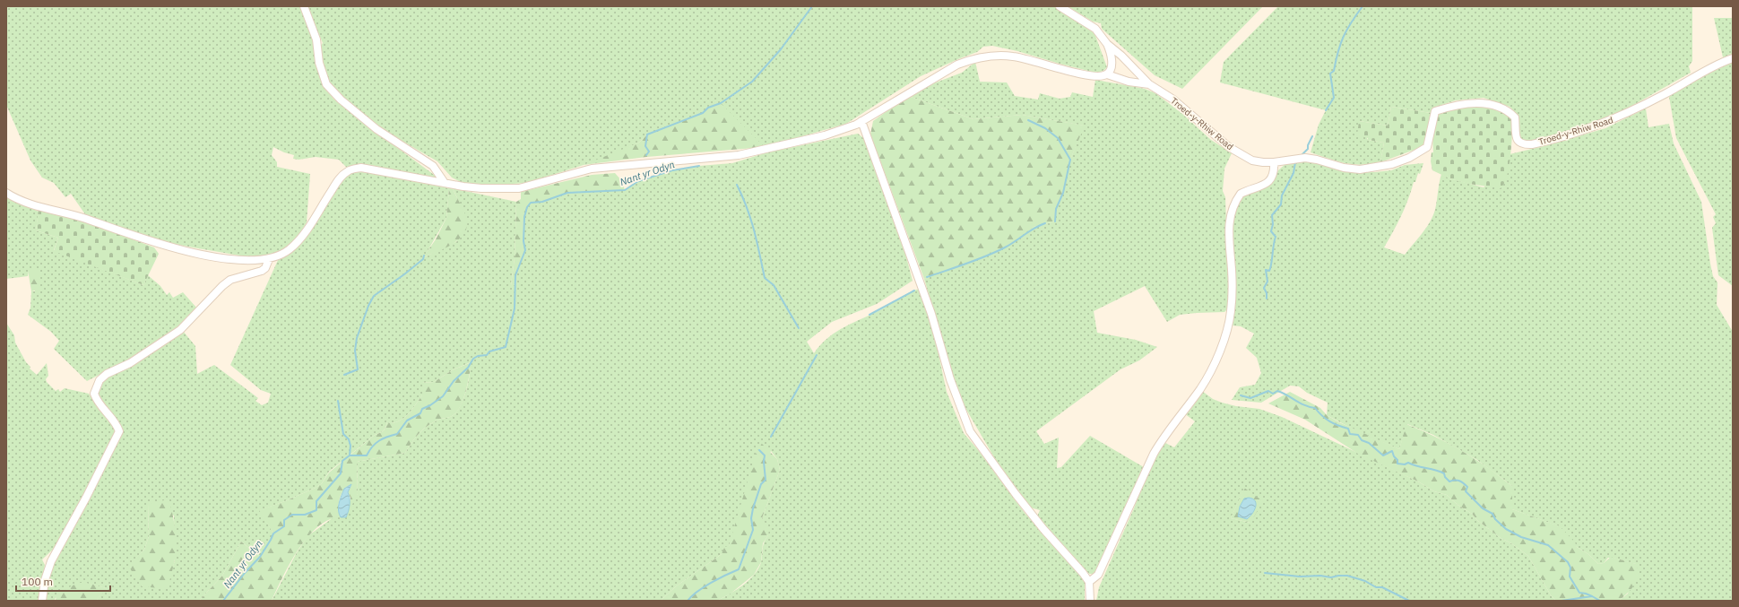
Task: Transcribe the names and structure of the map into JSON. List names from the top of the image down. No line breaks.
{"streets":{"street":["Troed-y-Rhiw Road"]},"water":["Nant yr Odyn"],"scale_bar":"100 m"}
